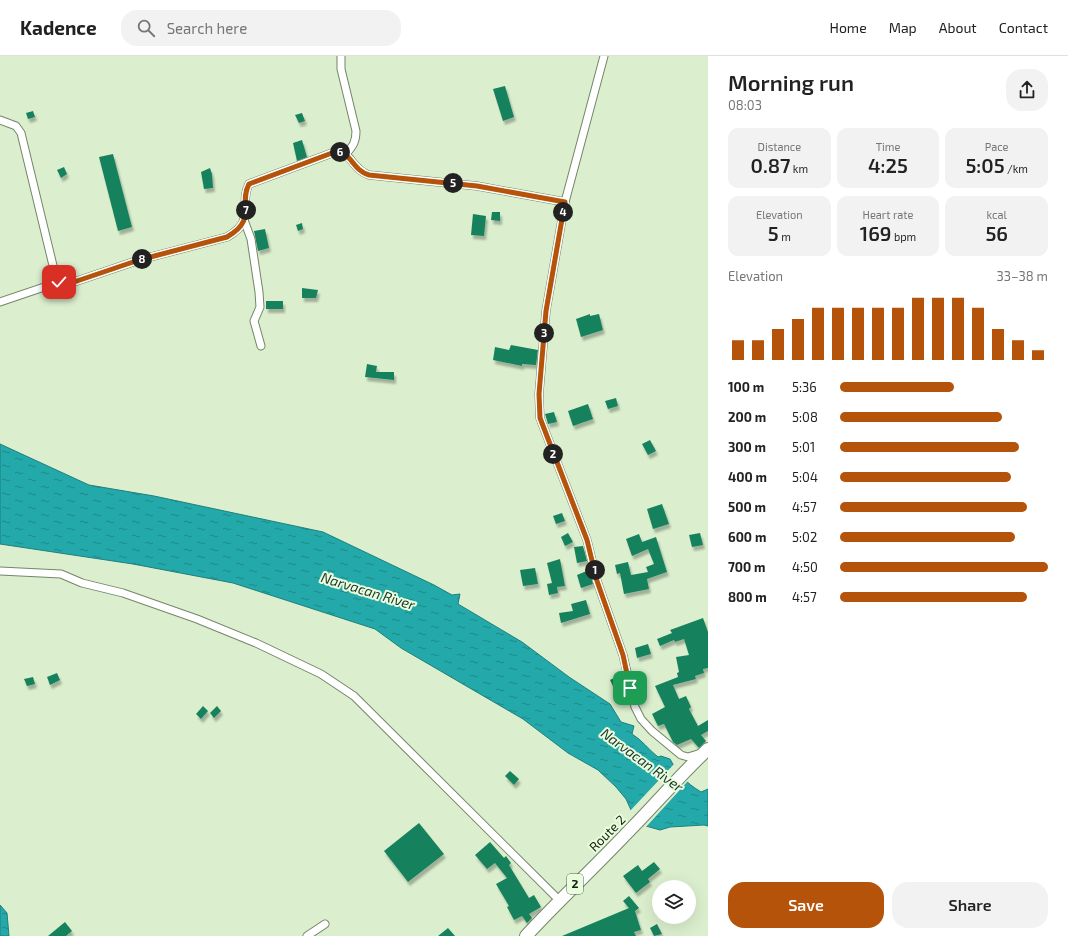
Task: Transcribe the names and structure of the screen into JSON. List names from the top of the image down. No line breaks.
{"streets":{"highway":["Route 2","2"]},"water":["Narvacan River"],"page":{"header":"Kadence","search":"Search here","nav":["Home","Map","About","Contact"],"heading":["Morning run","08:03"],"stats":[["Distance","0.87 km"],["Time","4:25"],["Pace","5:05 /km"],["Elevation","5 m"],["Heart rate","169 bpm"],["kcal","56"]],"pins":["6","5","7","4","8","3","2","1"],"chart":["Elevation","33–38 m"],"list":[{"name":"100 m","note":"5:36"},{"name":"200 m","note":"5:08"},{"name":"300 m","note":"5:01"},{"name":"400 m","note":"5:04"},{"name":"500 m","note":"4:57"},{"name":"600 m","note":"5:02"},{"name":"700 m","note":"4:50"},{"name":"800 m","note":"4:57"}],"buttons":["Save","Share"]}}
